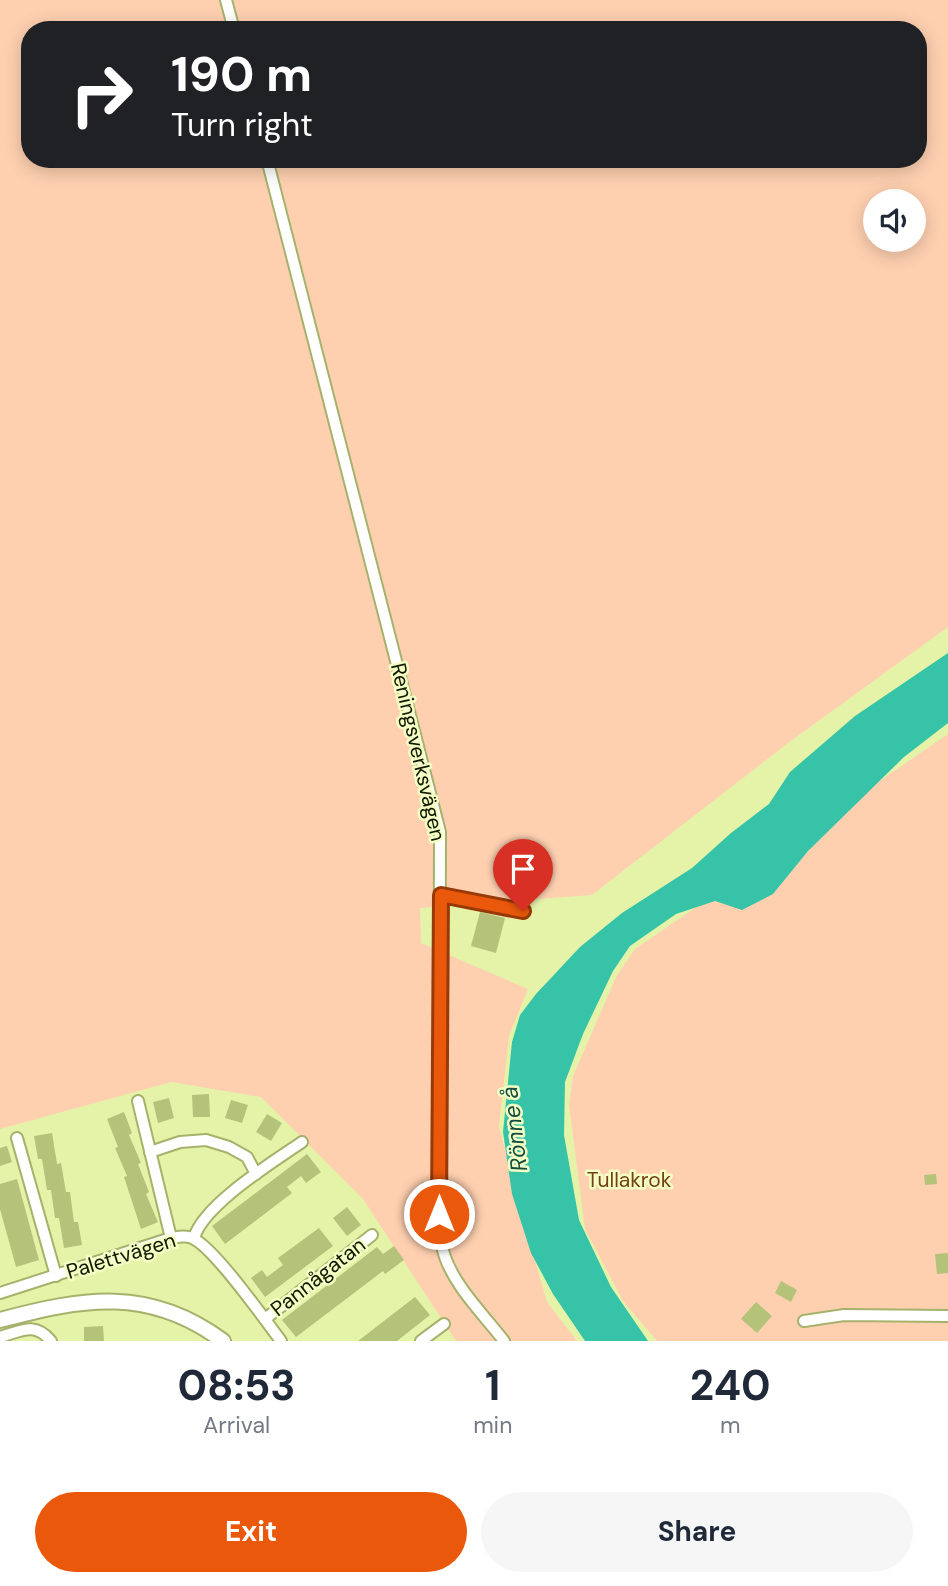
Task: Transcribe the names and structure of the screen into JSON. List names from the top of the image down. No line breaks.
{"streets":{"street":["Reningsverksvägen","Palettvägen","Pannågatan"]},"crossings":[["Palettvägen","Pannågatan"]],"water":["Rönne å"],"parks":["Tullakrok"],"page":{"turn":["190 m","Turn right"],"eta":["08:53","Arrival","1","min","240","m"],"buttons":["Exit","Share"]}}
